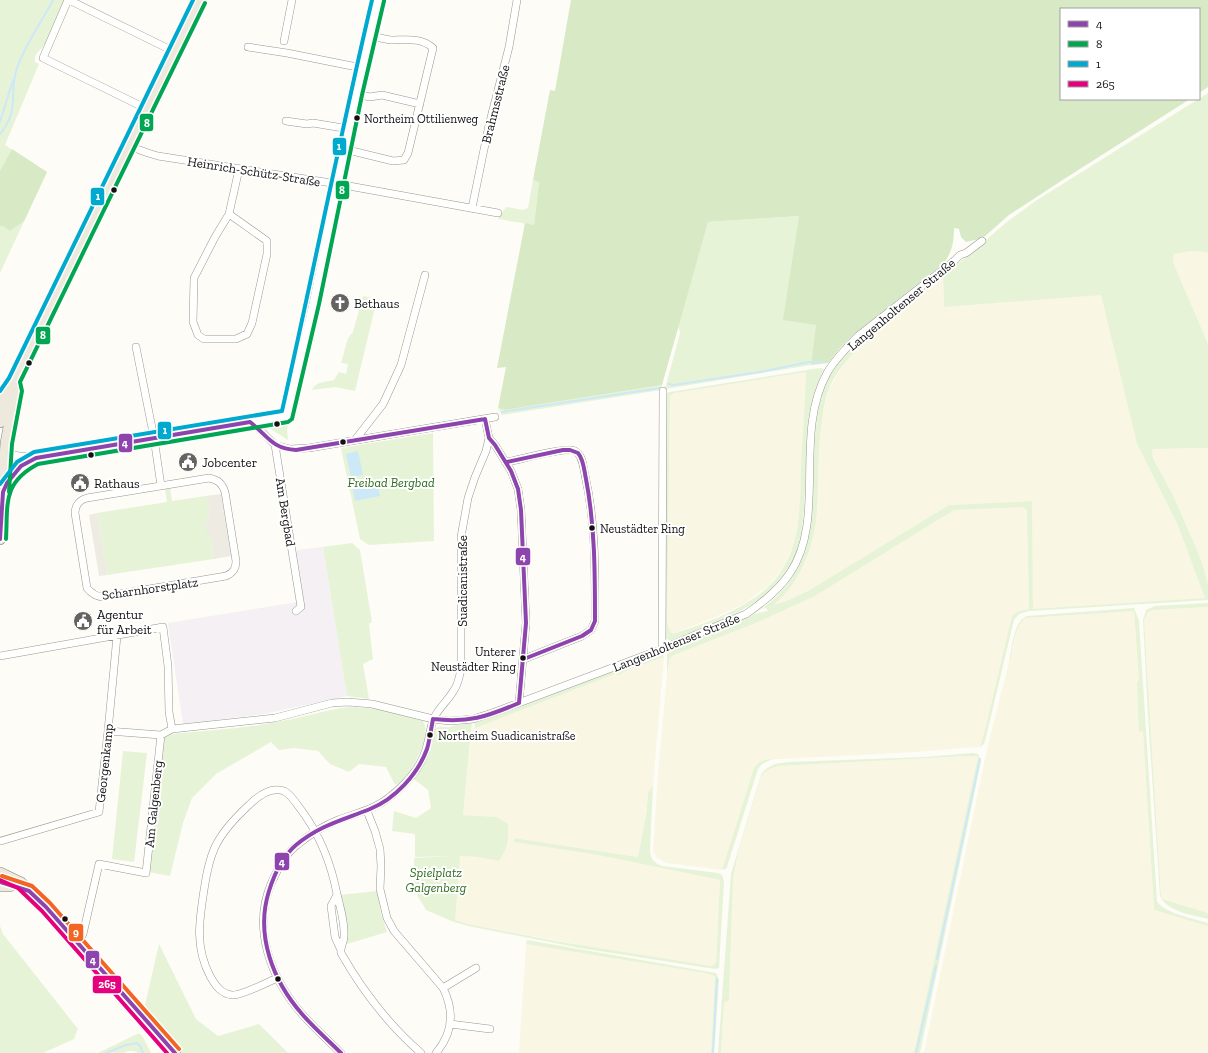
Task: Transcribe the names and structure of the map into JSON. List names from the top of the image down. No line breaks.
{"streets":{"street":["Brahmsstraße","Heinrich-Schütz-Straße","Langenholtenser Straße","Am Bergbad","Suadicanistraße","Scharnhorstplatz","Georgenkamp","Am Galgenberg"]},"crossings":[["Brahmsstraße","Heinrich-Schütz-Straße"],["Langenholtenser Straße","Suadicanistraße"]],"parks":["Freibad Bergbad","Spielplatz Galgenberg"],"places":{"other":["Northeim Ottilienweg","Neustädter Ring","Unterer Neustädter Ring","Northeim Suadicanistraße"],"church":["Bethaus"],"public building":["Jobcenter","Rathaus","Agentur für Arbeit"]},"lines":["transit line 1","transit line 8","transit line 4","transit line 9","transit line 265"],"legend":["4","8","1","265"]}
